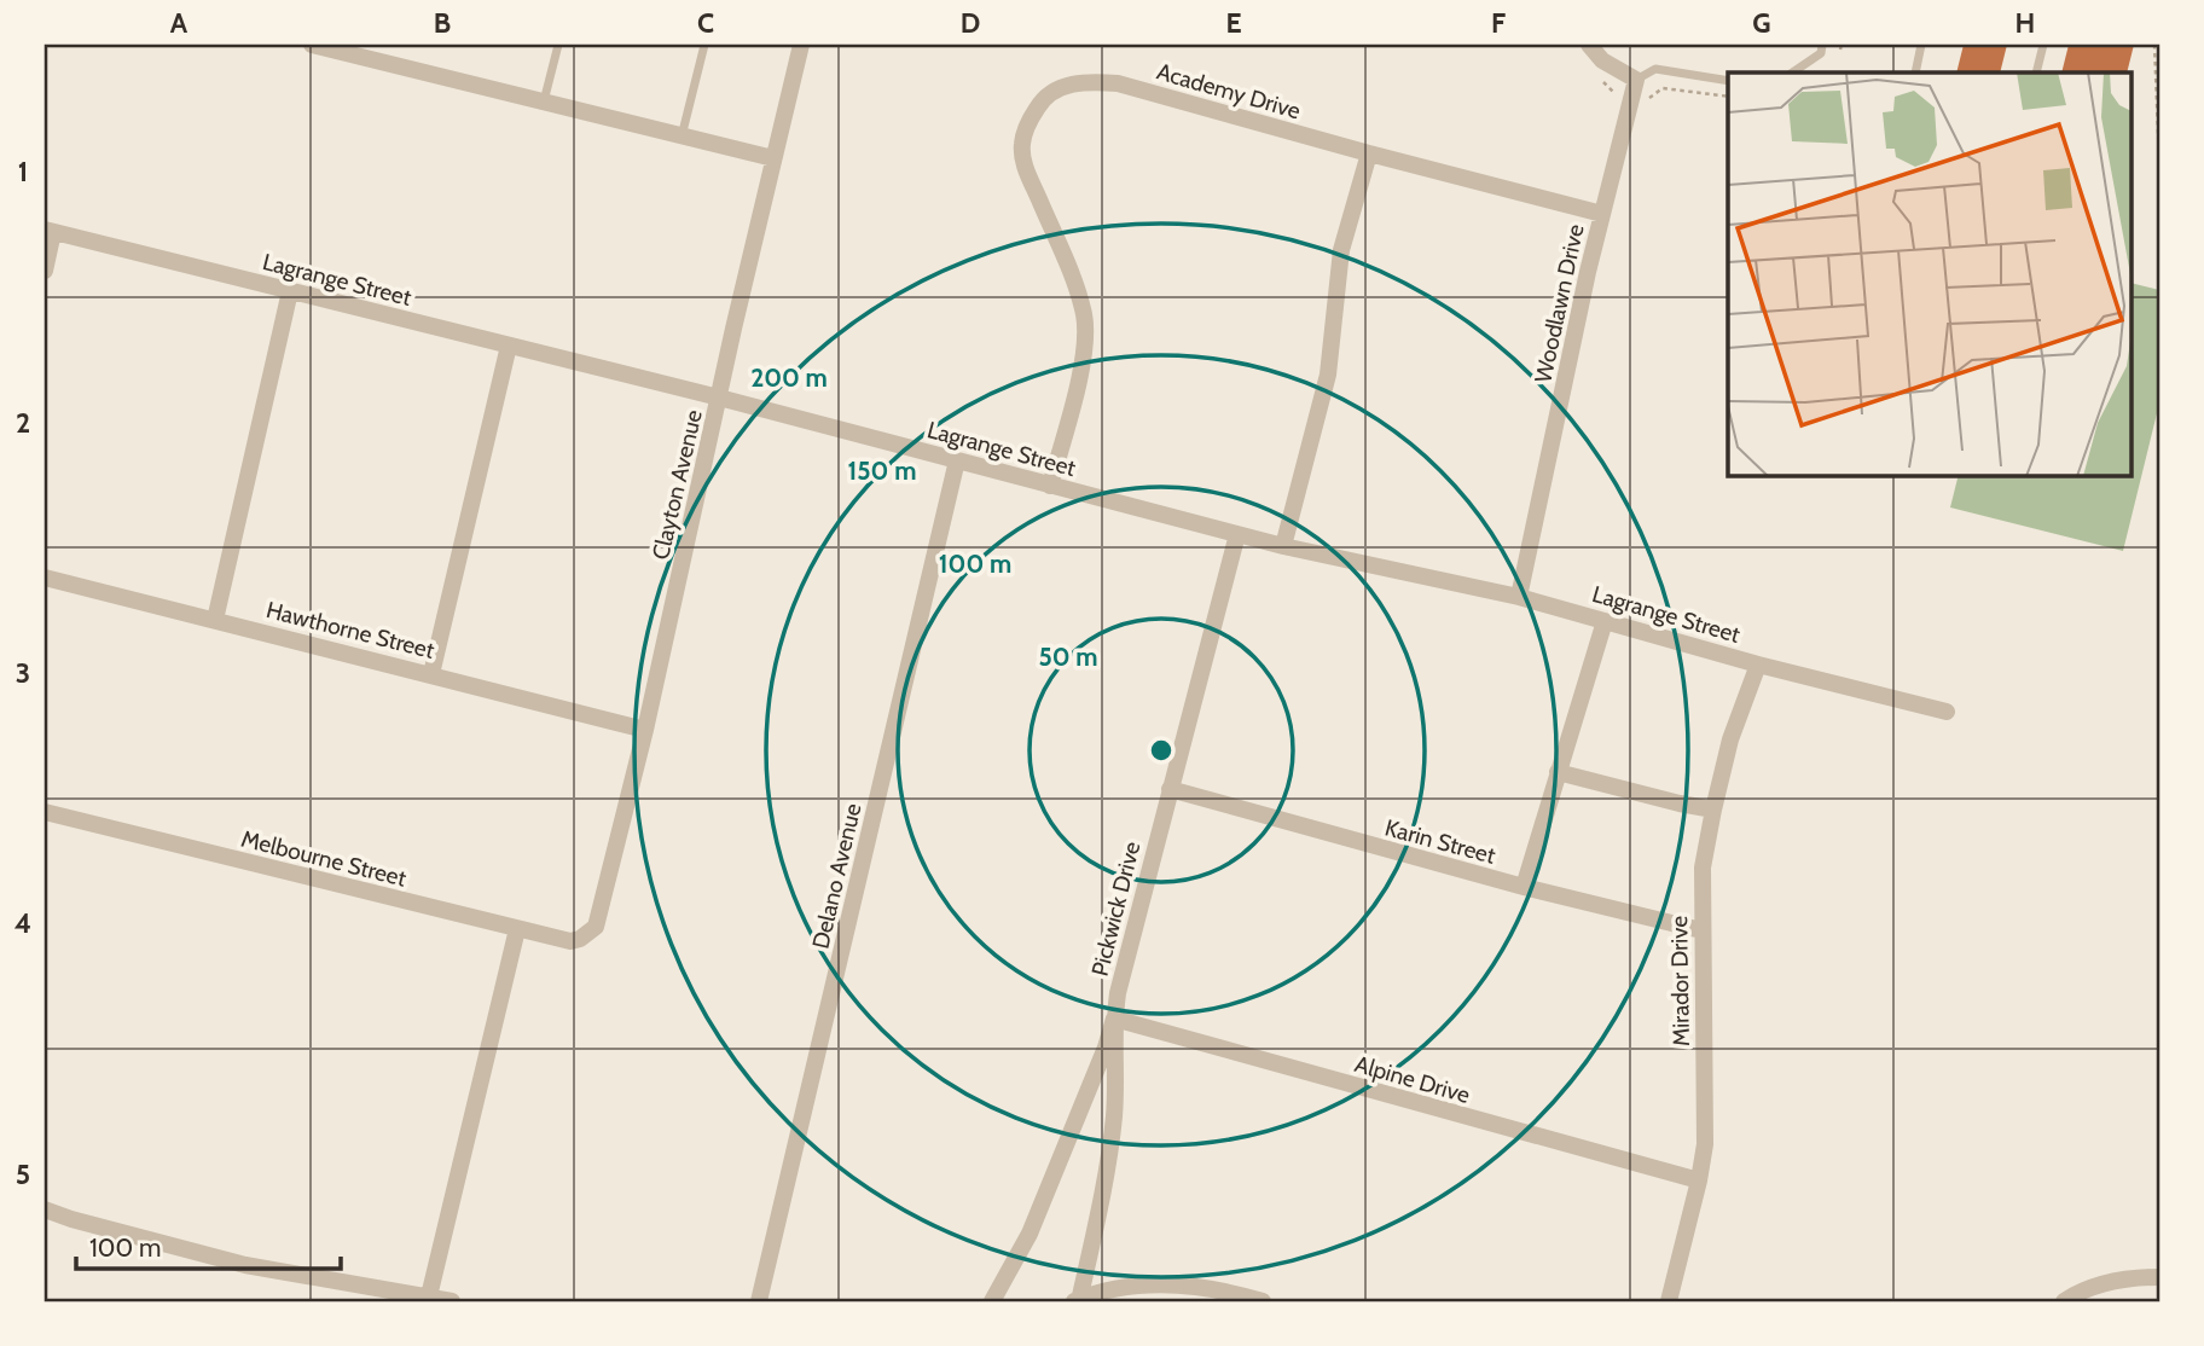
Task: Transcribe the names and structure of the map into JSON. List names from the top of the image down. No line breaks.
{"streets":{"street":["Academy Drive","Lagrange Street","Woodlawn Drive","Clayton Avenue","Hawthorne Street","Karin Street","Melbourne Street","Delano Avenue","Pickwick Drive","Mirador Drive","Alpine Drive"]},"crossings":[["Academy Drive","Lagrange Street"],["Academy Drive","Woodlawn Drive"],["Lagrange Street","Woodlawn Drive"],["Lagrange Street","Clayton Avenue"],["Lagrange Street","Delano Avenue"],["Lagrange Street","Pickwick Drive"],["Lagrange Street","Mirador Drive"],["Clayton Avenue","Hawthorne Street"],["Clayton Avenue","Melbourne Street"],["Karin Street","Pickwick Drive"],["Karin Street","Mirador Drive"],["Pickwick Drive","Alpine Drive"],["Mirador Drive","Alpine Drive"]],"scale_bar":"100 m","grid":{"columns":["A","B","C","D","E","F","G","H"],"rows":["1","2","3","4","5"]},"rings":["200 m","150 m","100 m","50 m"]}
